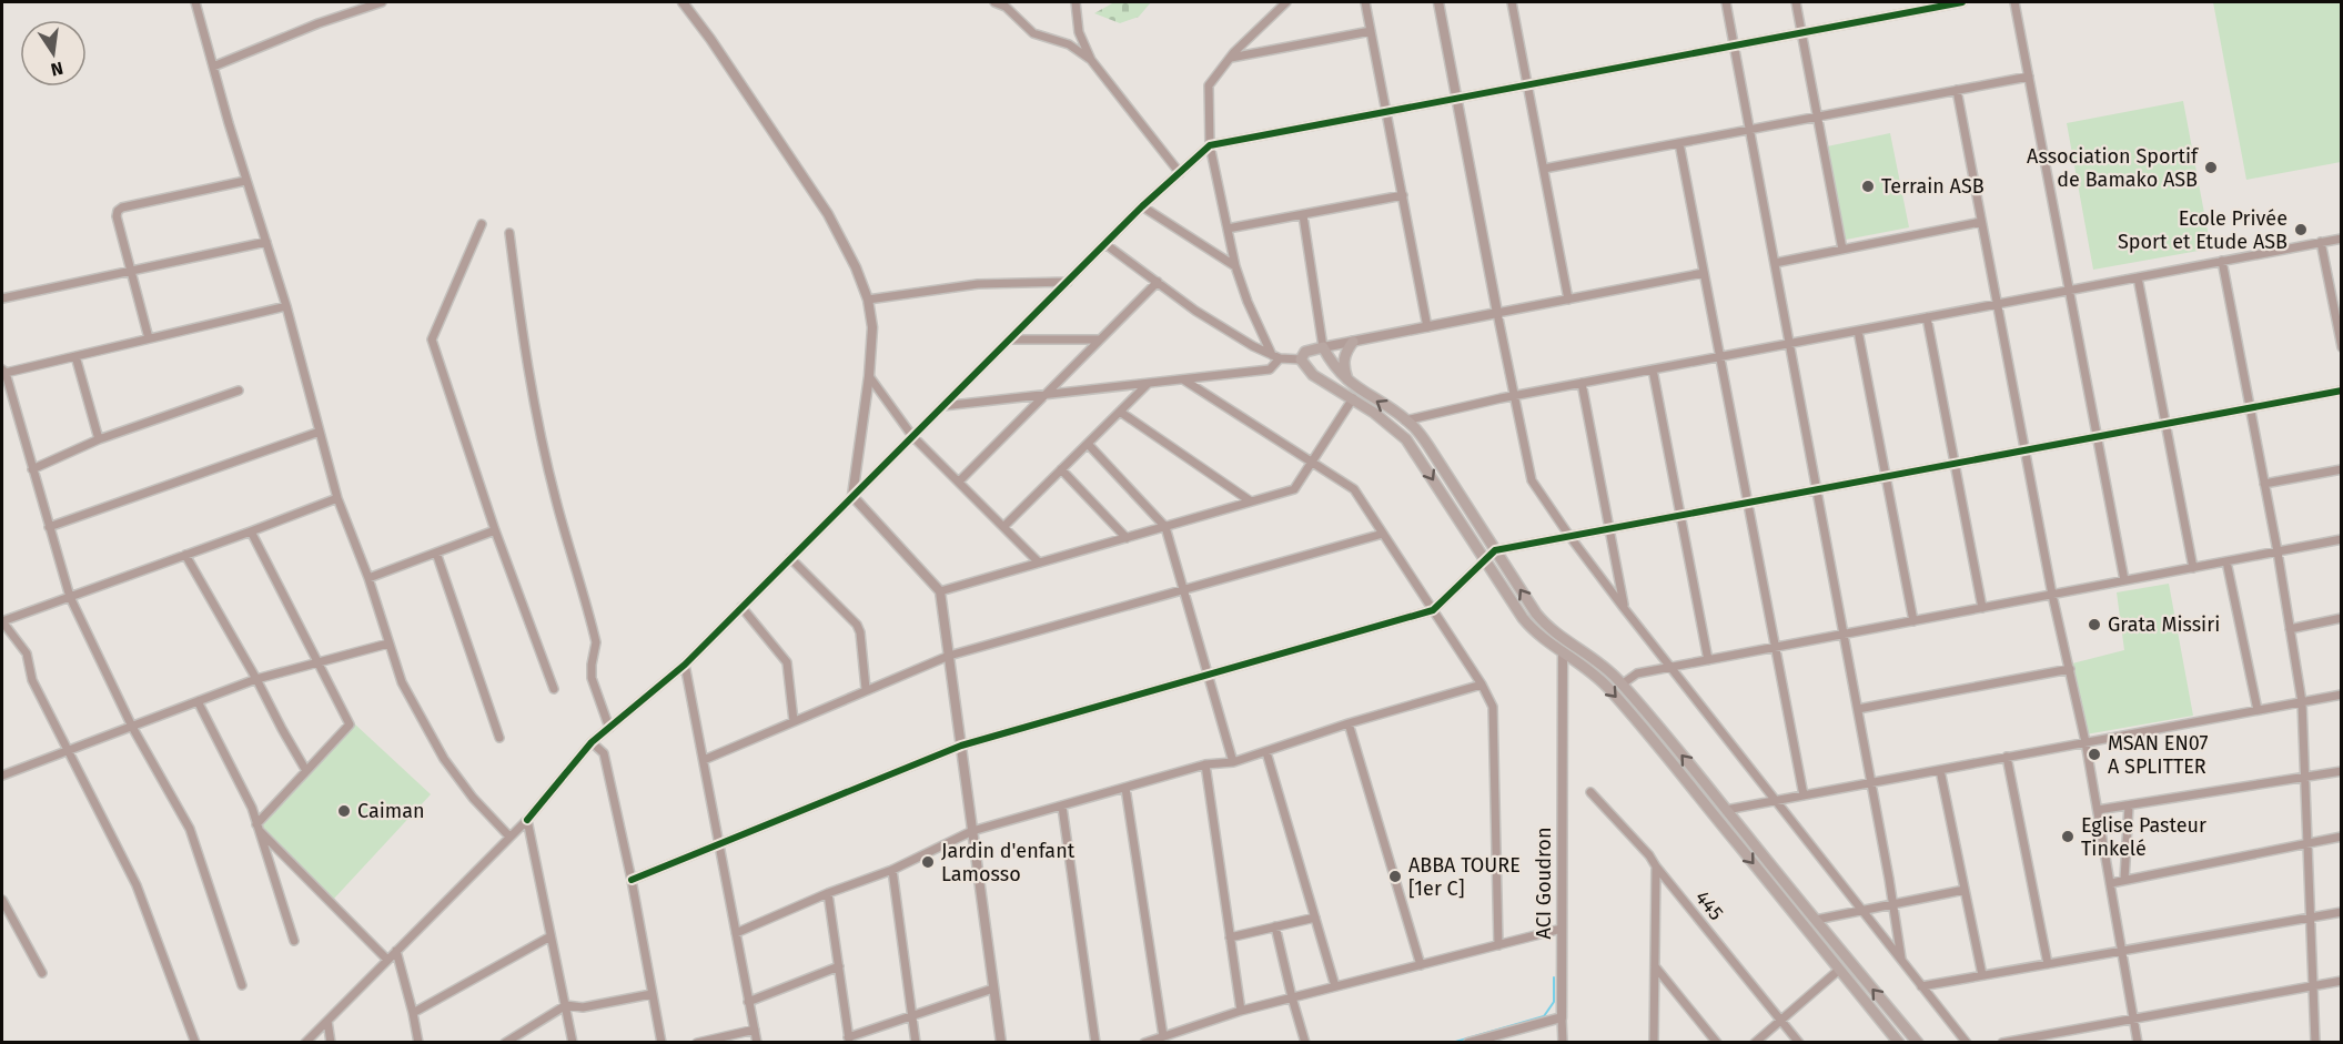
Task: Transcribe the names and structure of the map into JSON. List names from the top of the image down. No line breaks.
{"streets":{"street":["ACI Goudron","445"]},"places":["Association Sportif de Bamako ASB","Terrain ASB","Ecole Privée Sport et Etude ASB","Grata Missiri","MSAN EN07 A SPLITTER","Caiman","Eglise Pasteur Tinkelé","Jardin d'enfant Lamosso","ABBA TOURE [1er C]"],"north":"bottom"}
